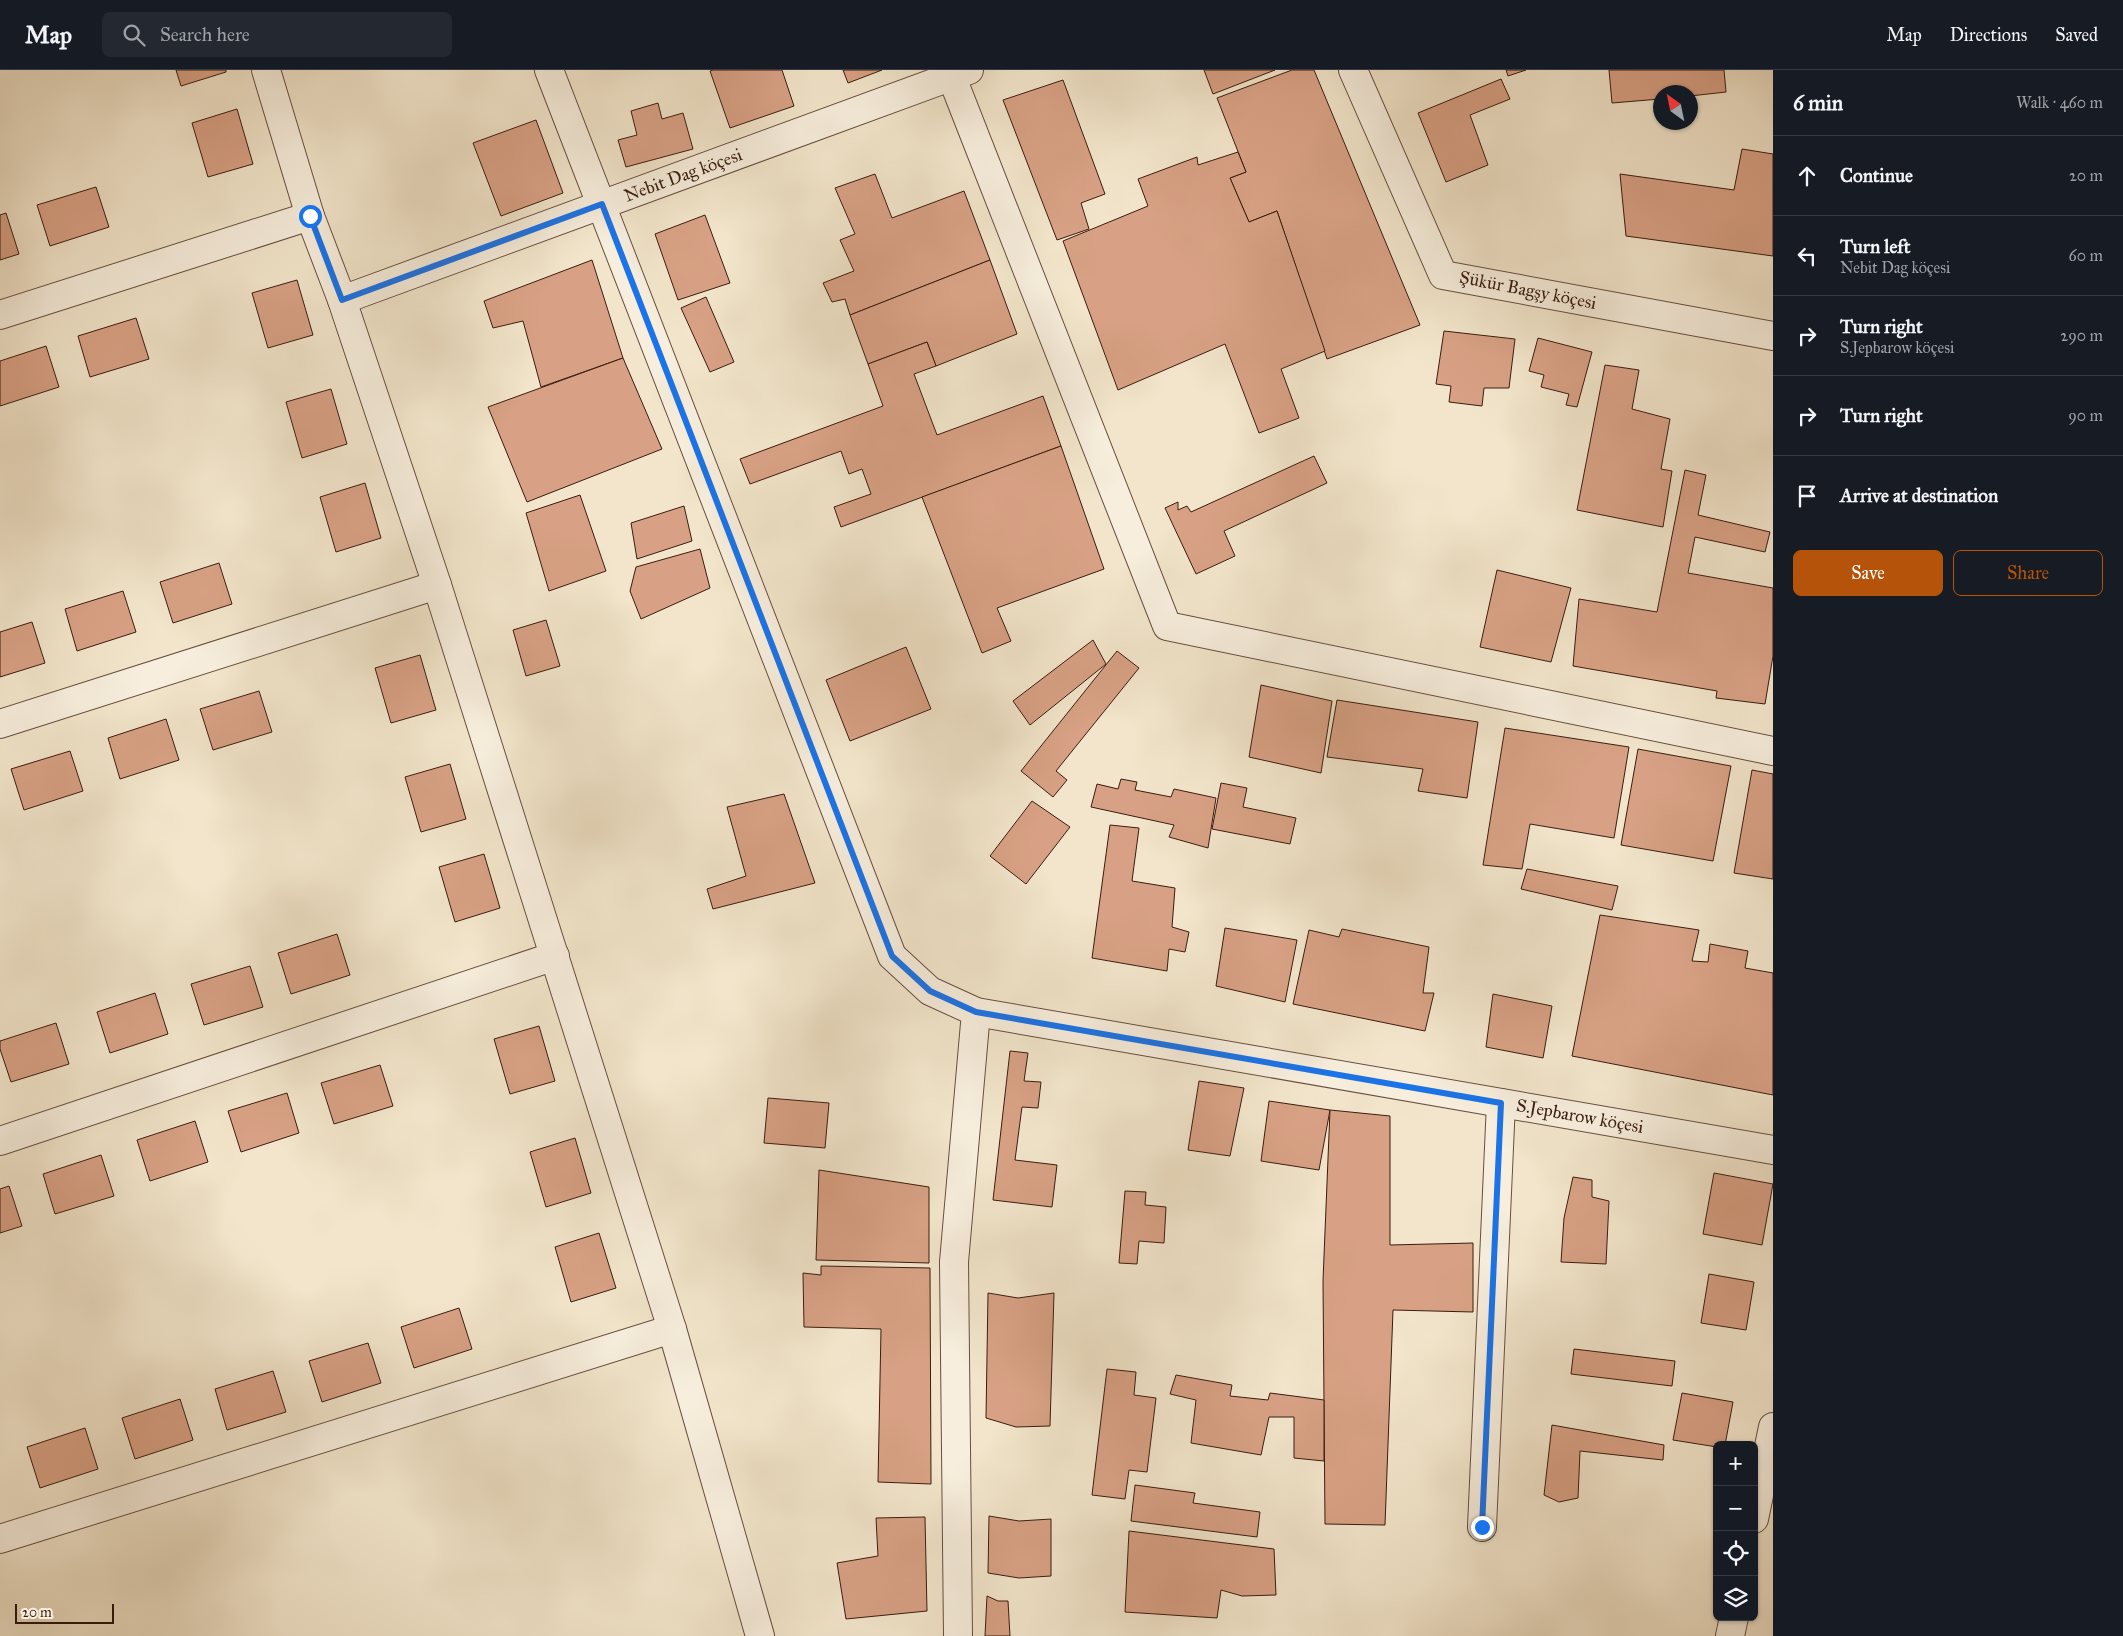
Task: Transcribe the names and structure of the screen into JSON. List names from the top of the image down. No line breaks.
{"streets":{"street":["Nebit Dag köçesi","Şükür Bagşy köçesi","S.Jepbarow köçesi"]},"crossings":[["Nebit Dag köçesi","S.Jepbarow köçesi"]],"scale_bar":"20 m","north":"top left","page":{"header":"Map","search":"Search here","nav":["Map","Directions","Saved"],"heading":["6 min","Walk · 460 m"],"list":[["Continue","20 m"],["Turn left","Nebit Dag köçesi","60 m"],["Turn right","S.Jepbarow köçesi","290 m"],["Turn right","90 m"],"Arrive at destination"],"buttons":["Save","Share"],"map_buttons":["+","−"],"scale":"20 m"}}
